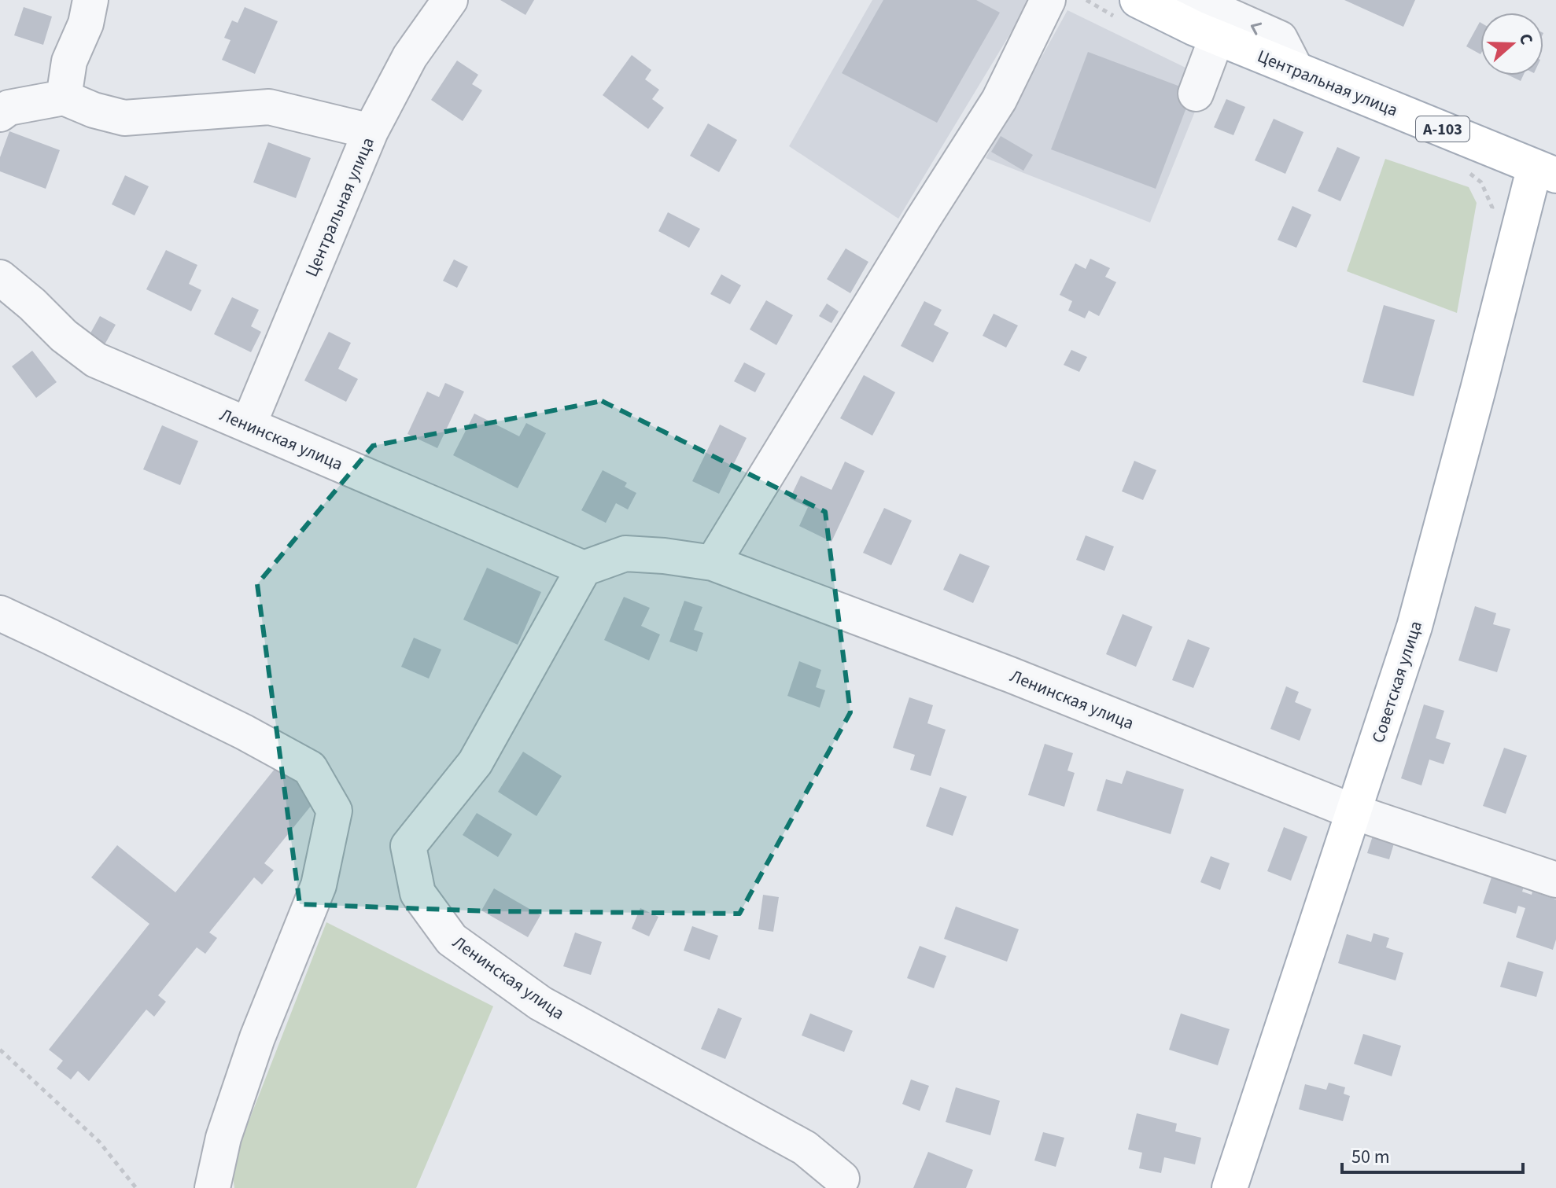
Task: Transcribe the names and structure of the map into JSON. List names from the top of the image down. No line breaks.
{"streets":{"main road":["Центральная улица","А-103","Советская улица"],"street":["Ленинская улица"]},"crossings":[["Центральная улица","Ленинская улица"],["Центральная улица","Советская улица"],["Ленинская улица","Советская улица"]],"scale_bar":"50 m","north":"right"}
